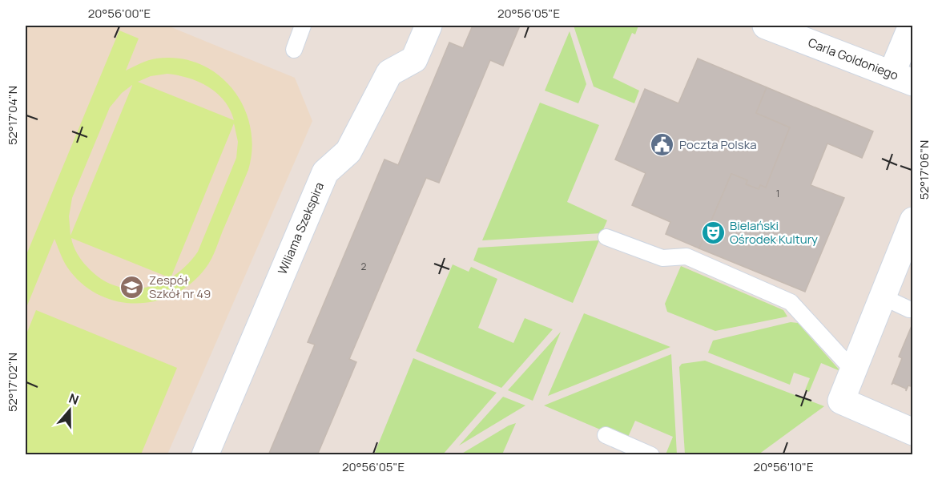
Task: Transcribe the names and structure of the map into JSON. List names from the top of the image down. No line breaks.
{"streets":{"street":["Carla Goldoniego","Wiliama Szekspira"]},"places":{"public building":["Poczta Polska"],"theatre":["Bielański Ośrodek Kultury"],"school or university":["Zespół Szkół nr 49"]},"house_numbers":["1","2"],"north":"top","coordinates":["20°56'00\"E","20°56'05\"E","52°17'04\"N","52°17'06\"N","52°17'02\"N","20°56'10\"E"]}
